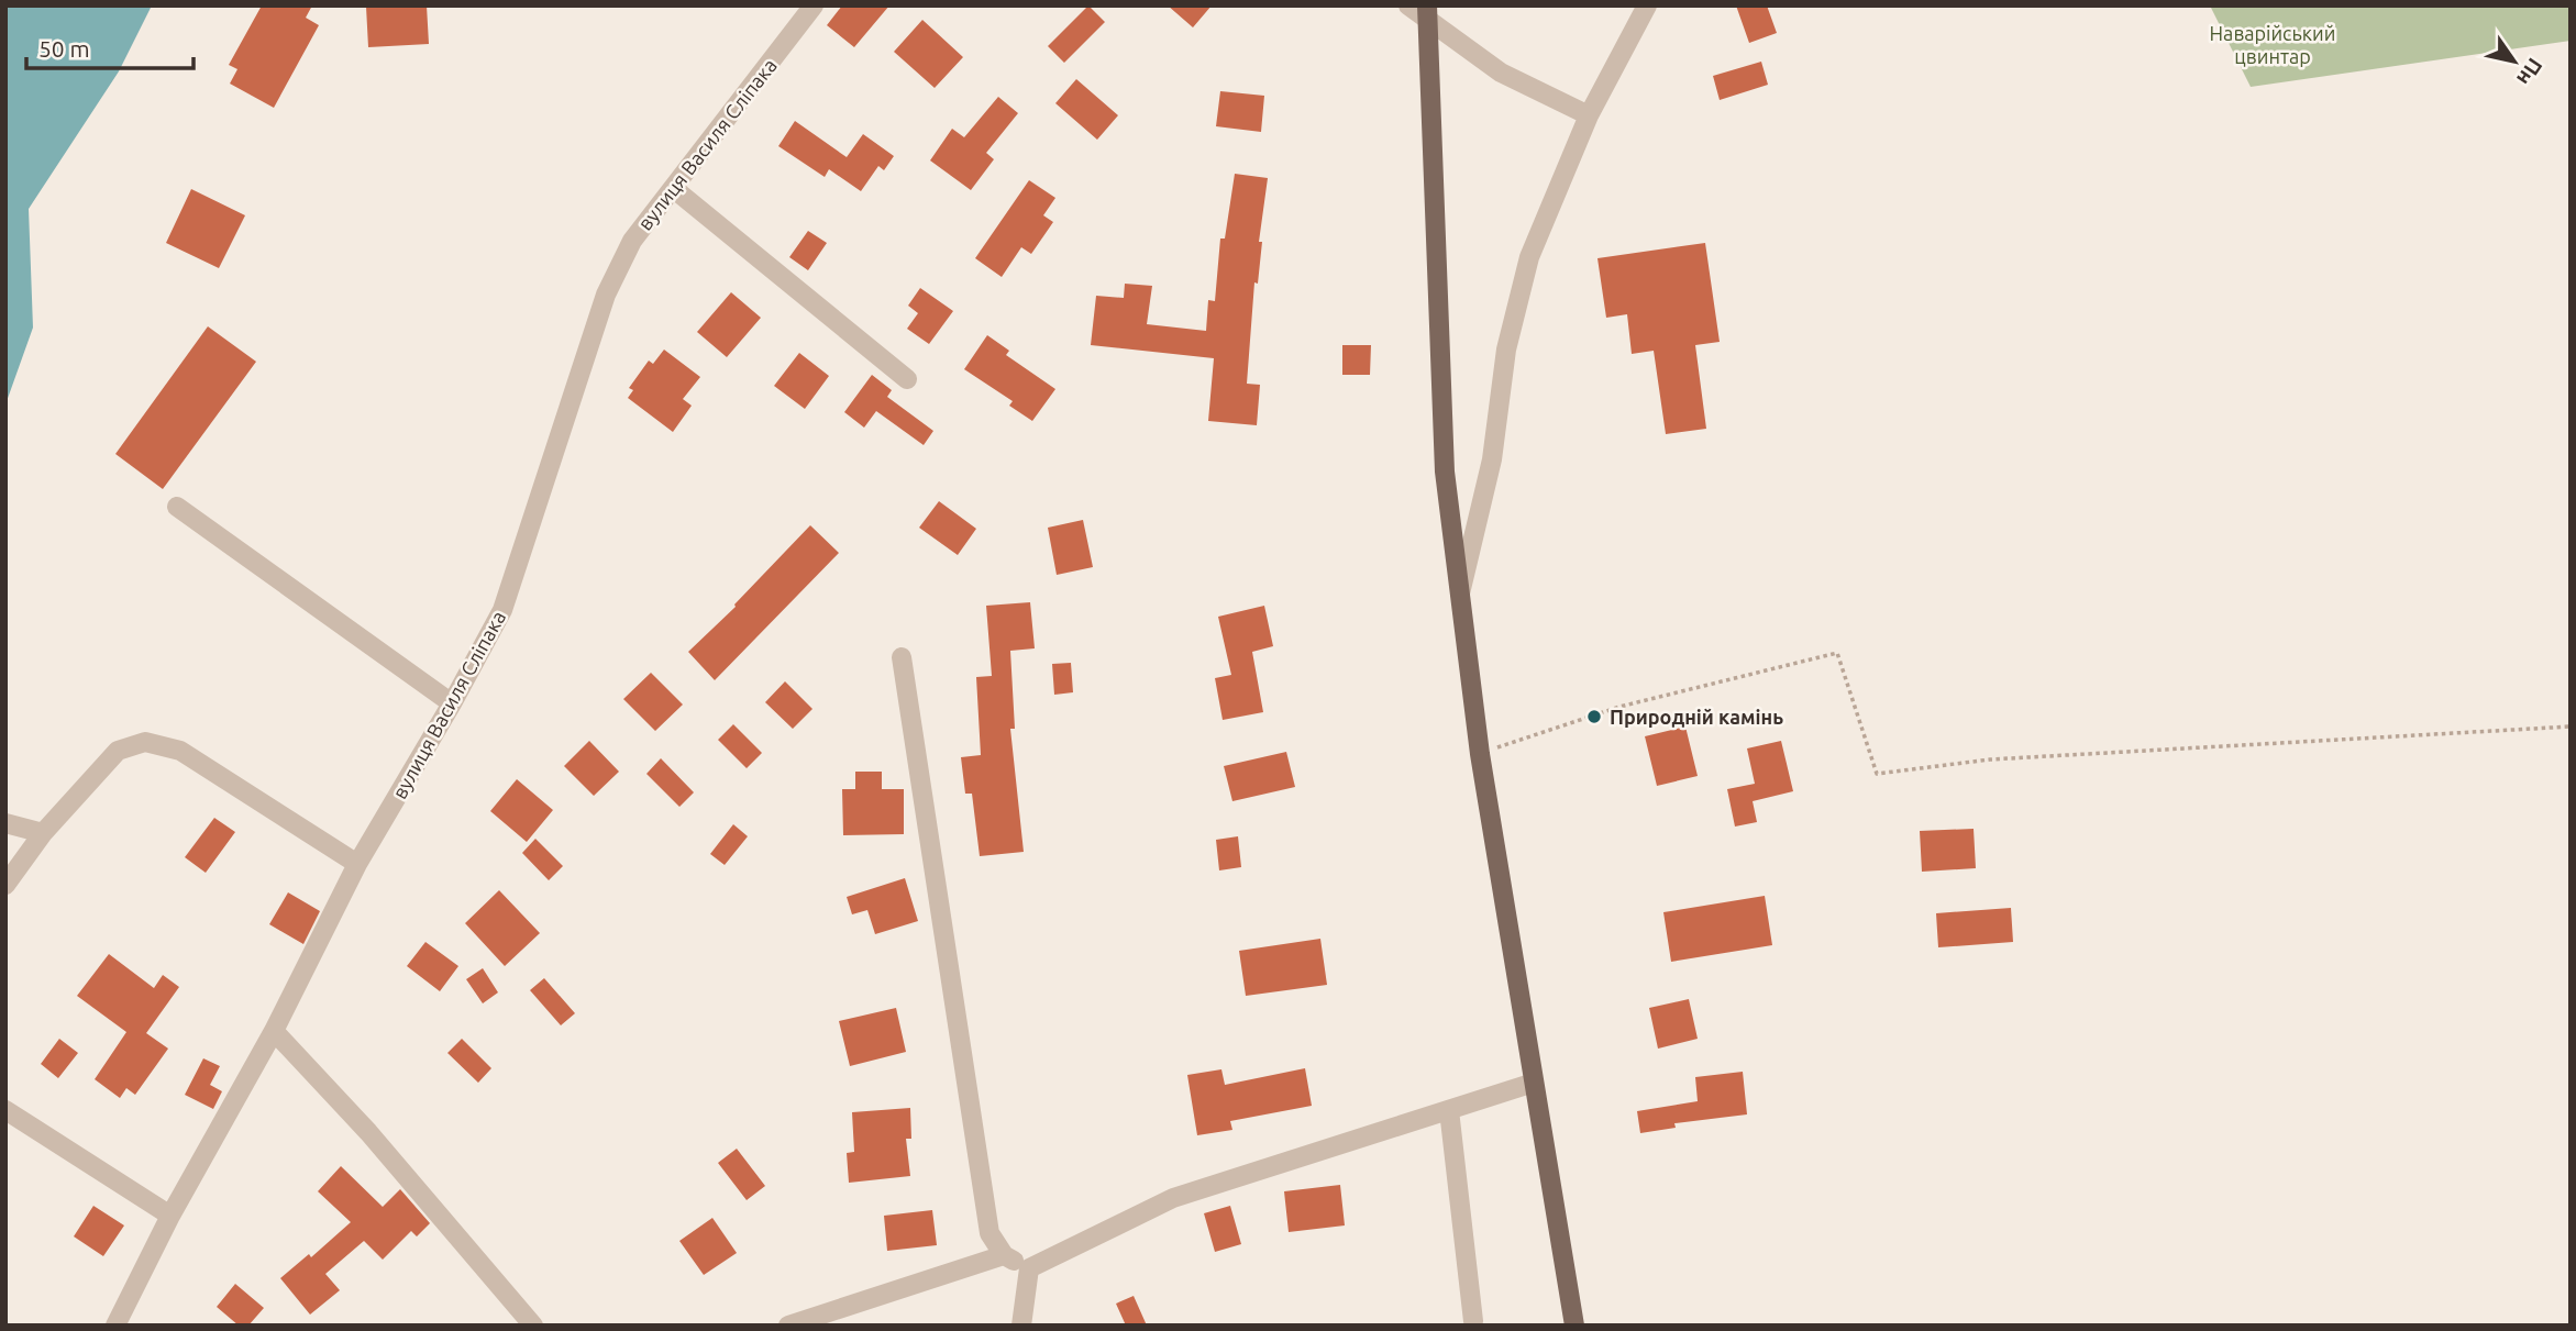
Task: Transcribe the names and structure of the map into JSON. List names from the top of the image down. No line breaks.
{"streets":{"street":["вулиця Василя Сліпака"]},"parks":["Наварійський цвинтар"],"places":["Природній камінь"],"scale_bar":"50 m","north":"bottom right"}
